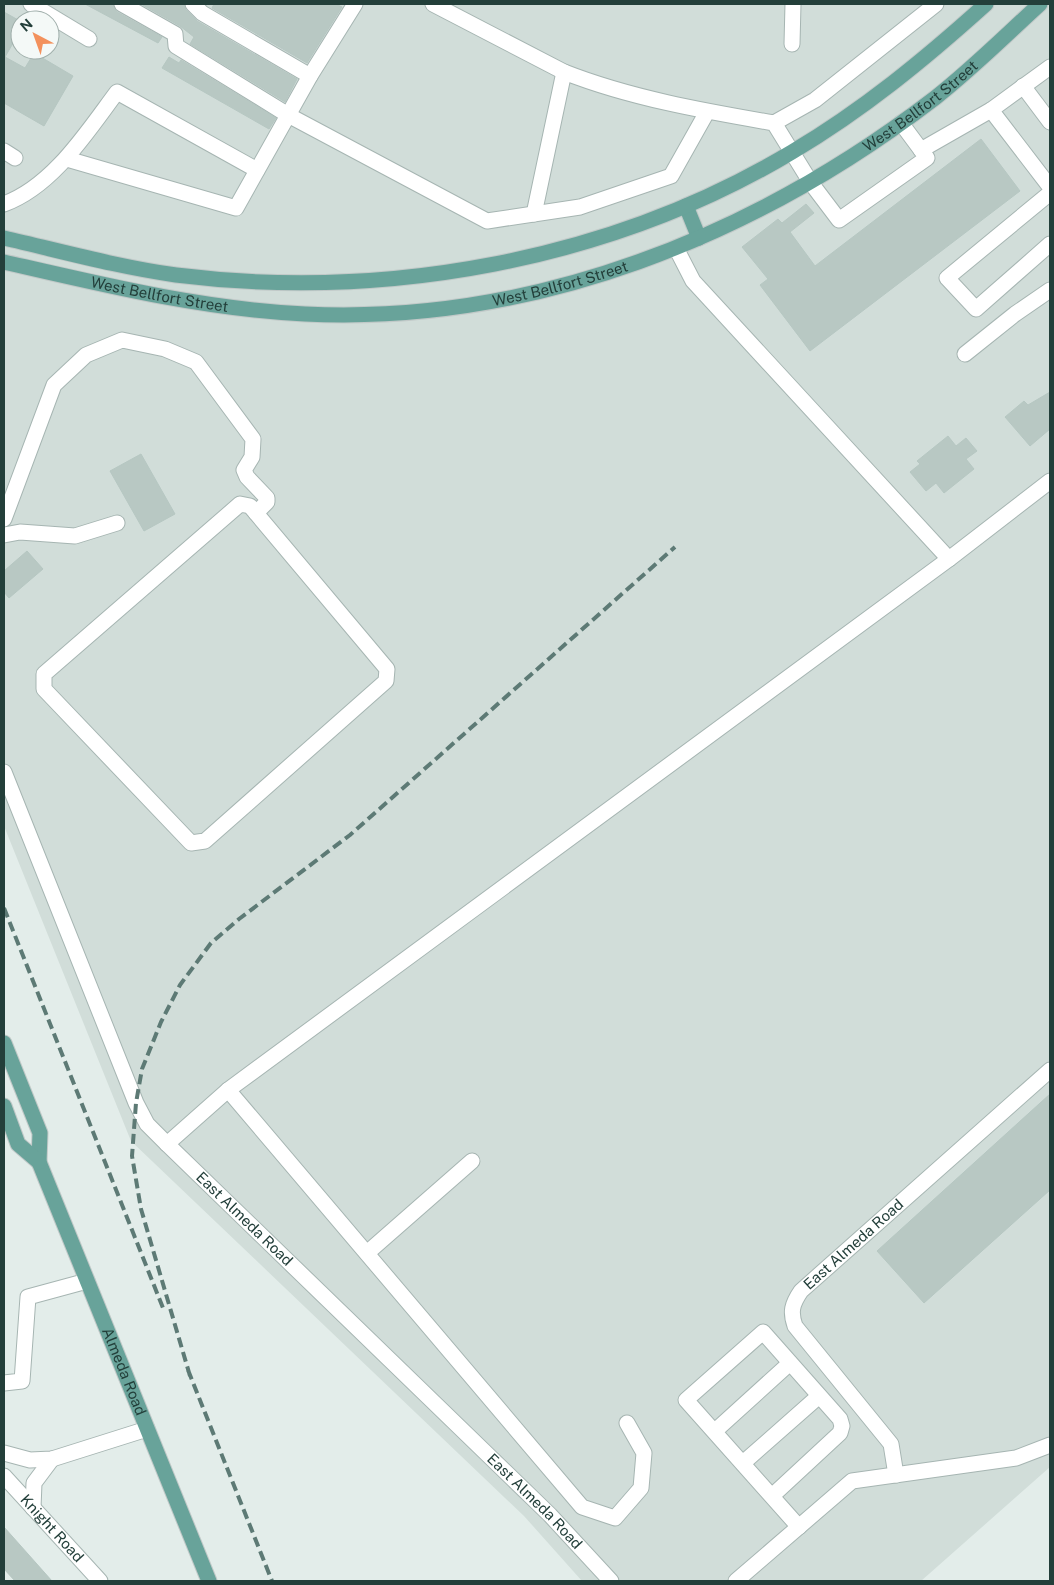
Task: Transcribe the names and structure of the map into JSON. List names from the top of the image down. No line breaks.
{"streets":{"main road":["West Bellfort Street","Almeda Road"],"street":["East Almeda Road","Knight Road"]},"north":"top left"}
